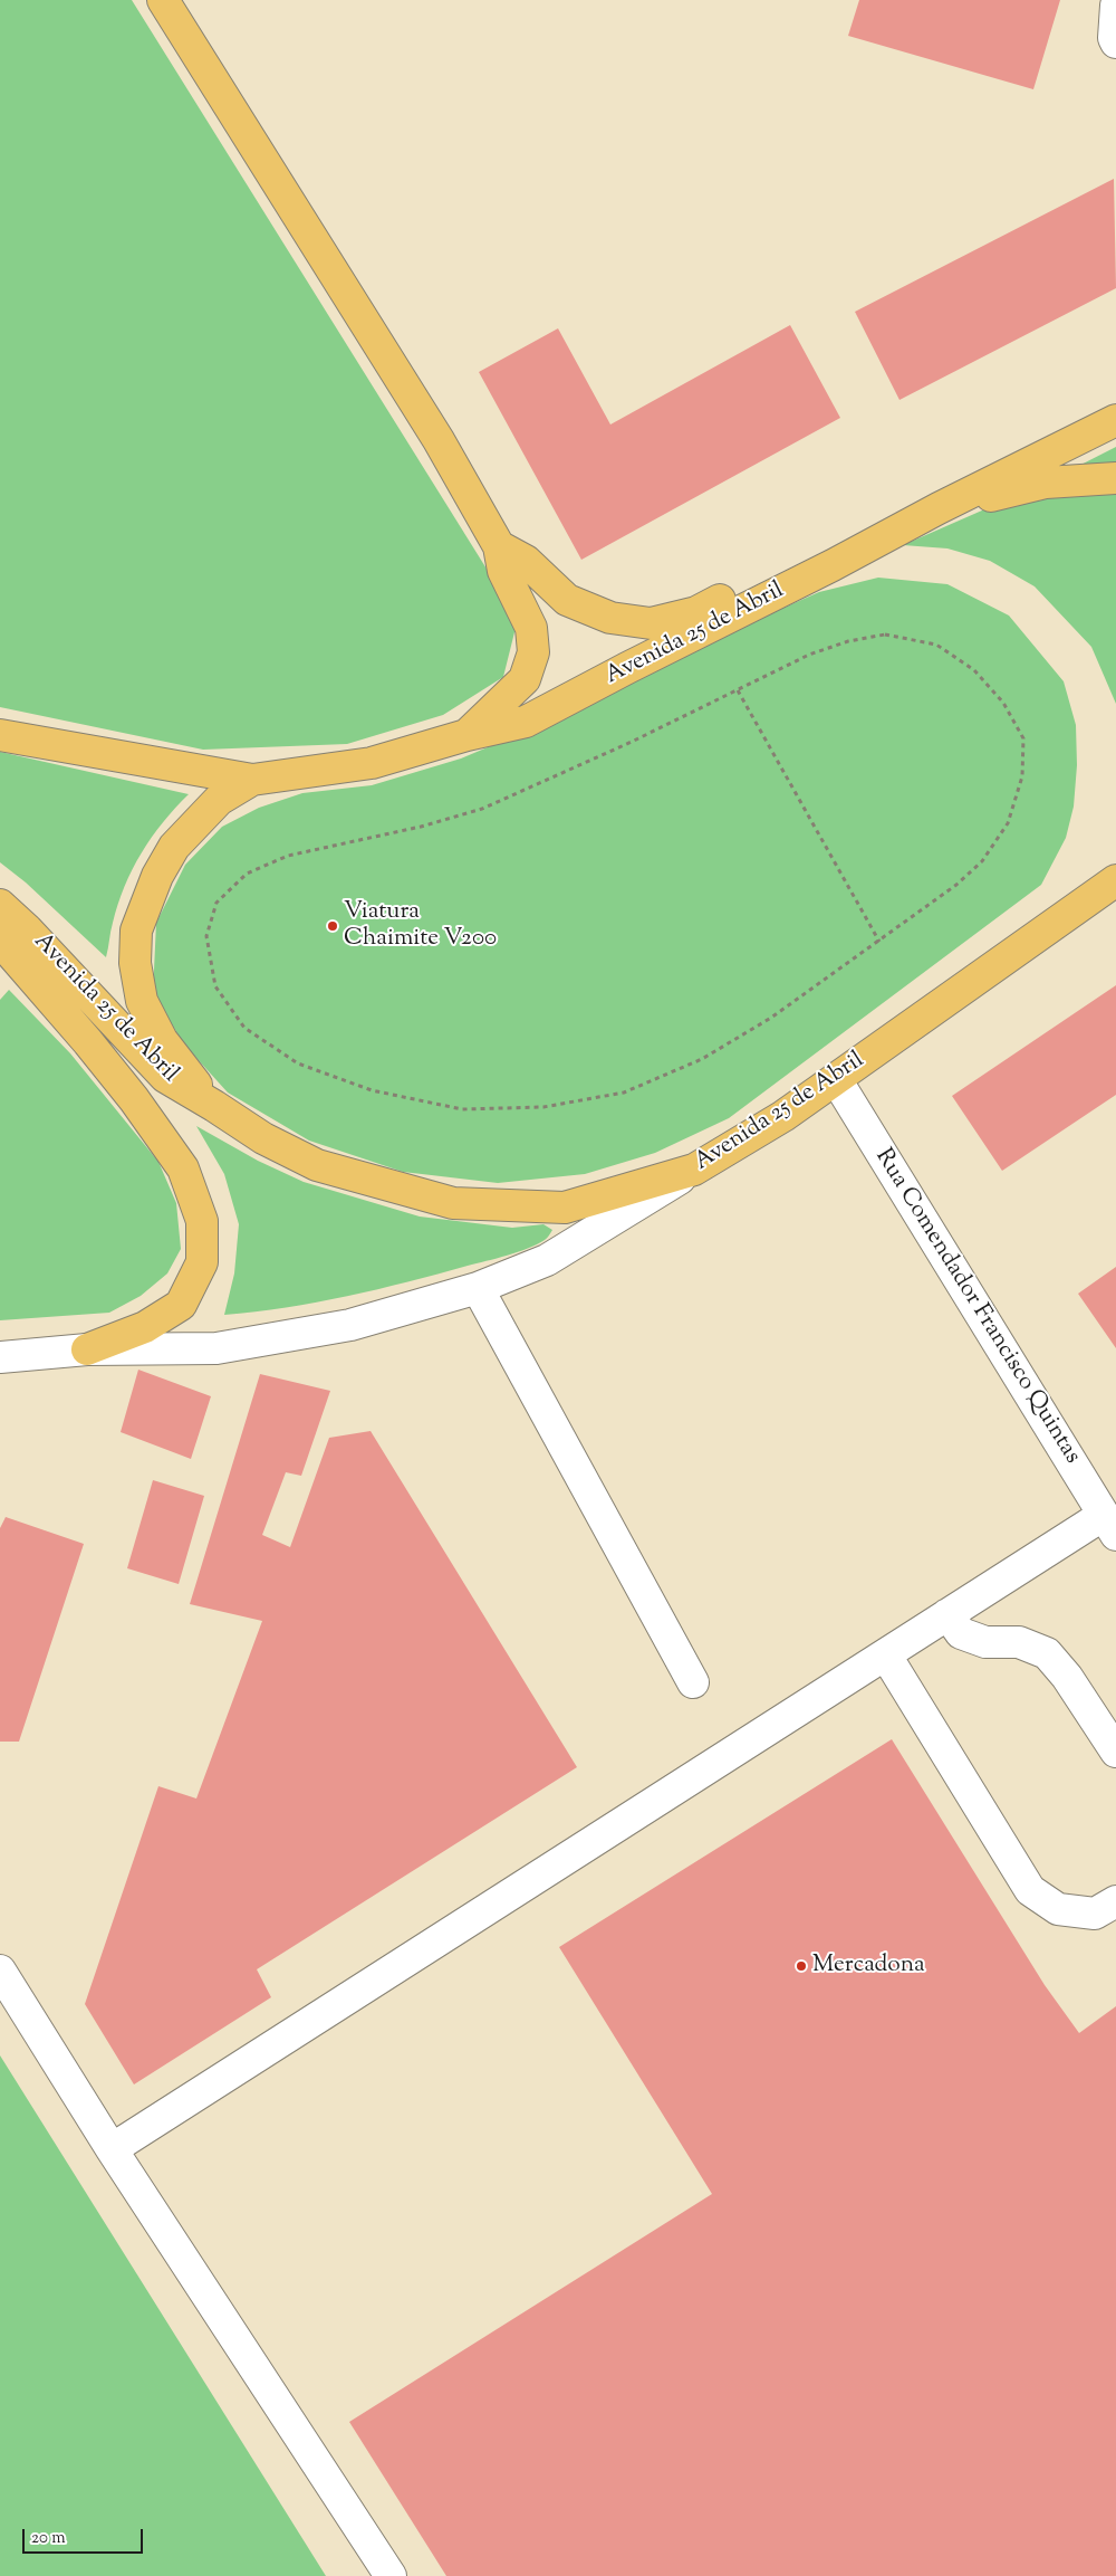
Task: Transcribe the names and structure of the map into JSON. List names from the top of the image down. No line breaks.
{"streets":{"main road":["Avenida 25 de Abril"],"street":["Rua Comendador Francisco Quintas"]},"crossings":[["Avenida 25 de Abril","Rua Comendador Francisco Quintas"]],"places":["Viatura Chaimite V200","Mercadona"],"scale_bar":"20 m"}
